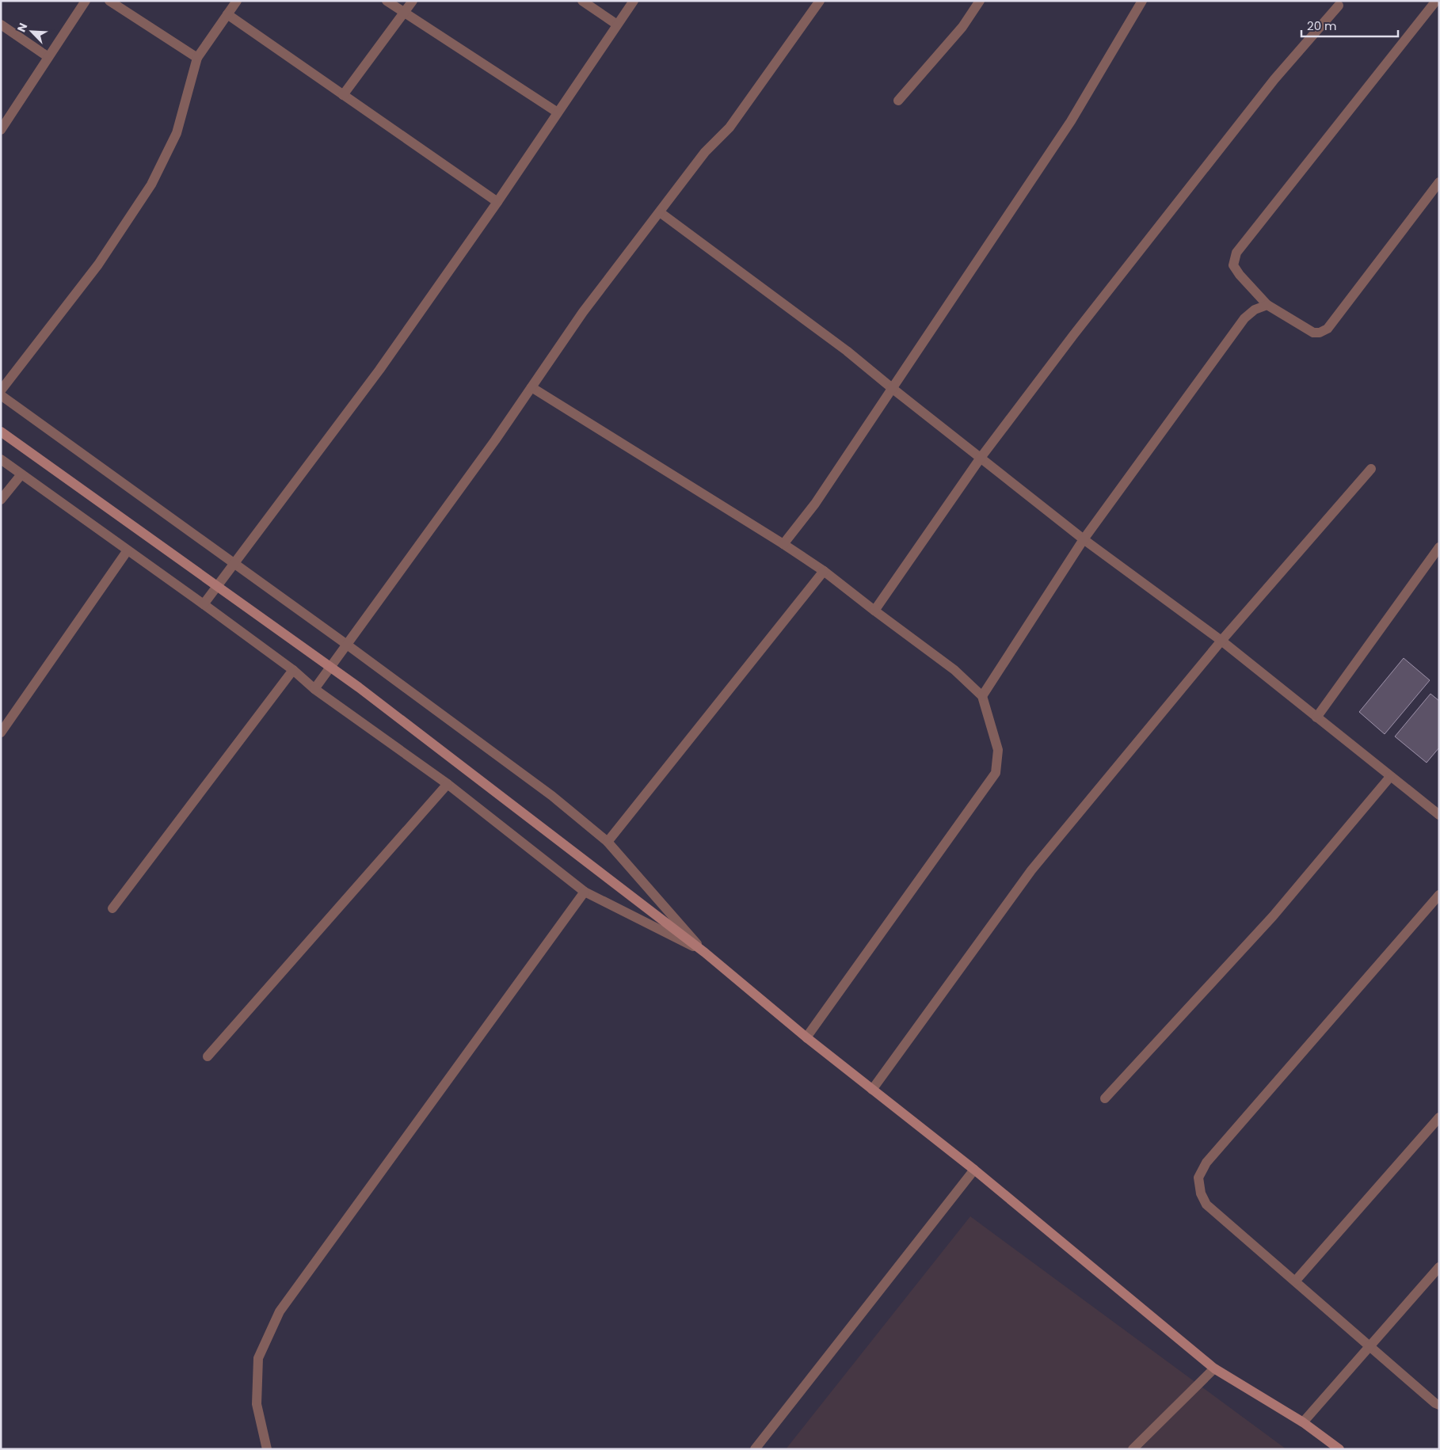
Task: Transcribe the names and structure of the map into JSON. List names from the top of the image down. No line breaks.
{"scale_bar":"20 m","north":"top left"}
